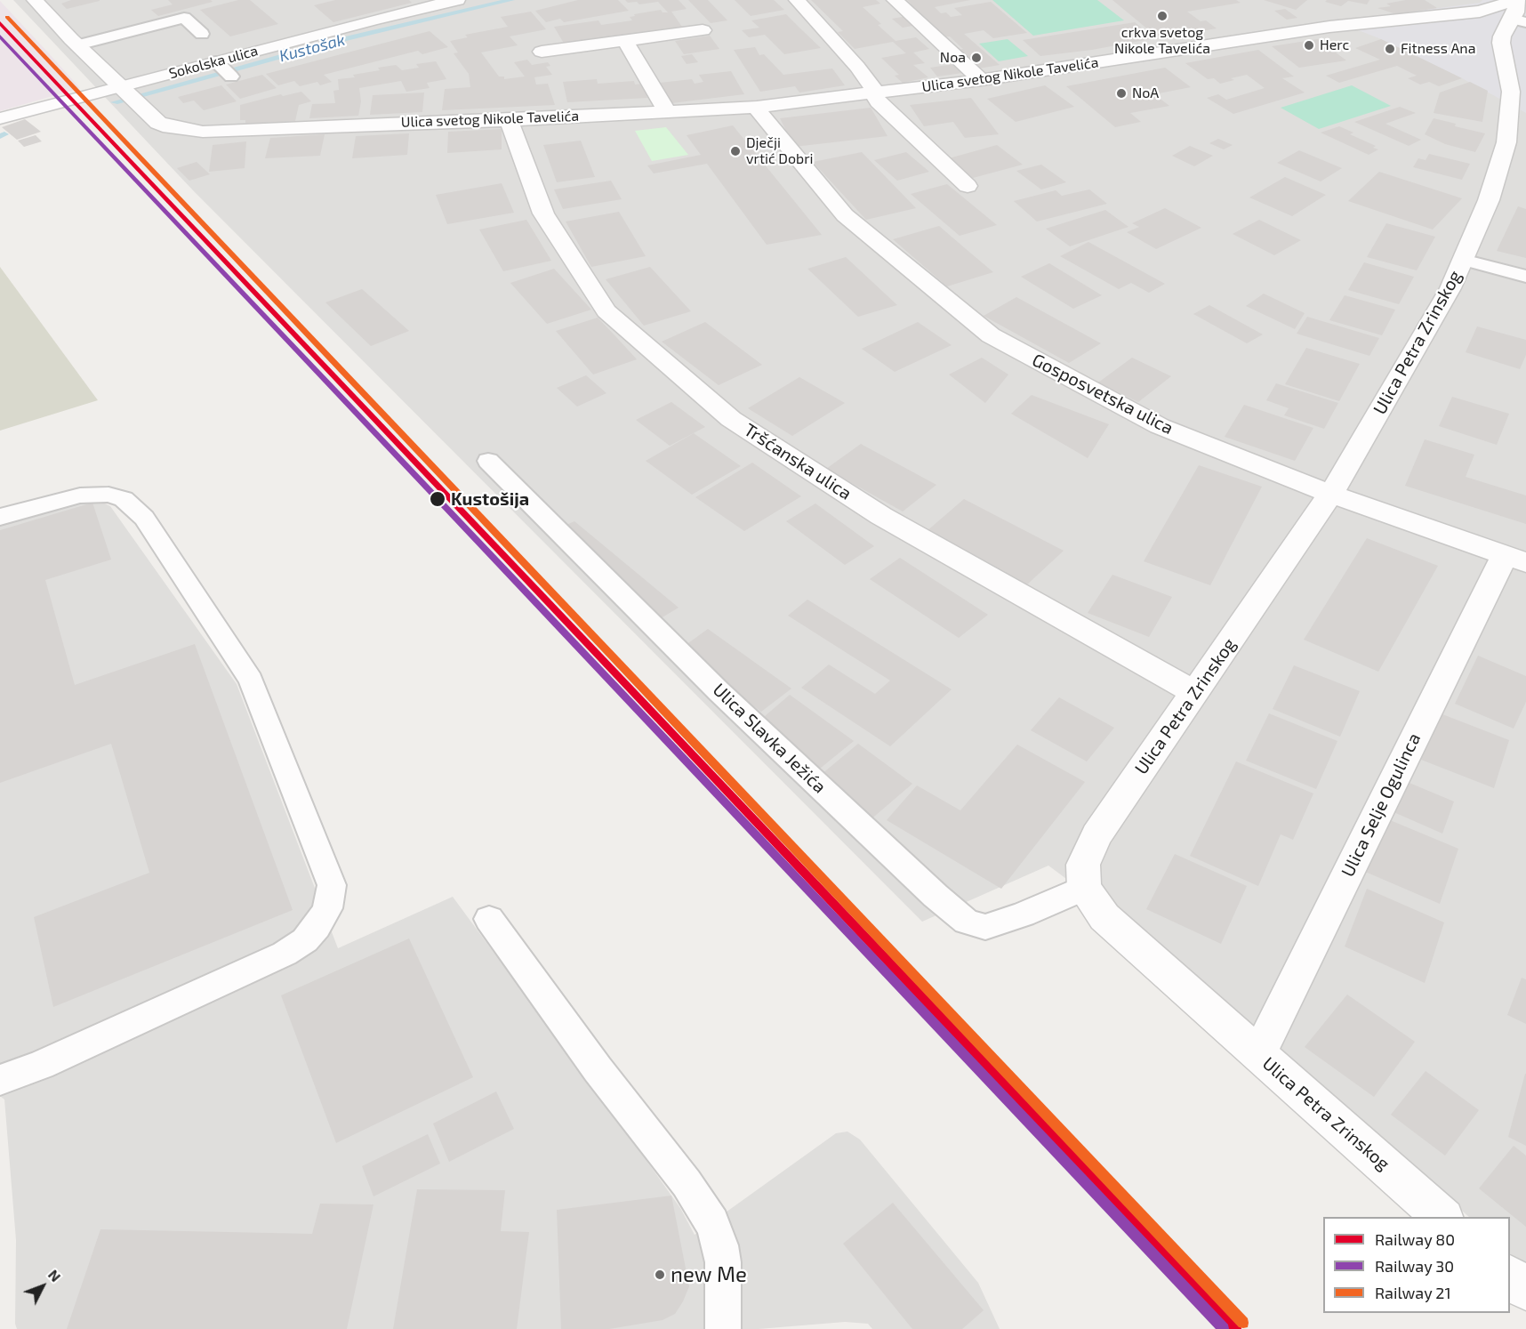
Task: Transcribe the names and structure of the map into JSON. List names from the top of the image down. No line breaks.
{"streets":{"street":["Sokolska ulica","Ulica svetog Nikole Tavelića","Ulica Petra Zrinskog","Gosposvetska ulica","Tršćanska ulica","Ulica Selje Ogulinca"],"lane":["Ulica Slavka Ježića"]},"crossings":[["Sokolska ulica","Ulica svetog Nikole Tavelića"],["Ulica svetog Nikole Tavelića","Gosposvetska ulica"],["Ulica svetog Nikole Tavelića","Tršćanska ulica"],["Ulica Petra Zrinskog","Gosposvetska ulica"],["Ulica Petra Zrinskog","Tršćanska ulica"],["Ulica Petra Zrinskog","Ulica Slavka Ježića"],["Ulica Petra Zrinskog","Ulica Selje Ogulinca"],["Gosposvetska ulica","Ulica Selje Ogulinca"]],"water":["Kustošak"],"places":["crkva svetog Nikole Tavelića","Herc","Fitness Ana","Noa","NoA","Dječji vrtić Dobri","Kustošija","new Me"],"lines":["rail line 21","rail line 80","rail line 30"],"legend":["Railway 80","Railway 30","Railway 21"],"north":"top right"}
